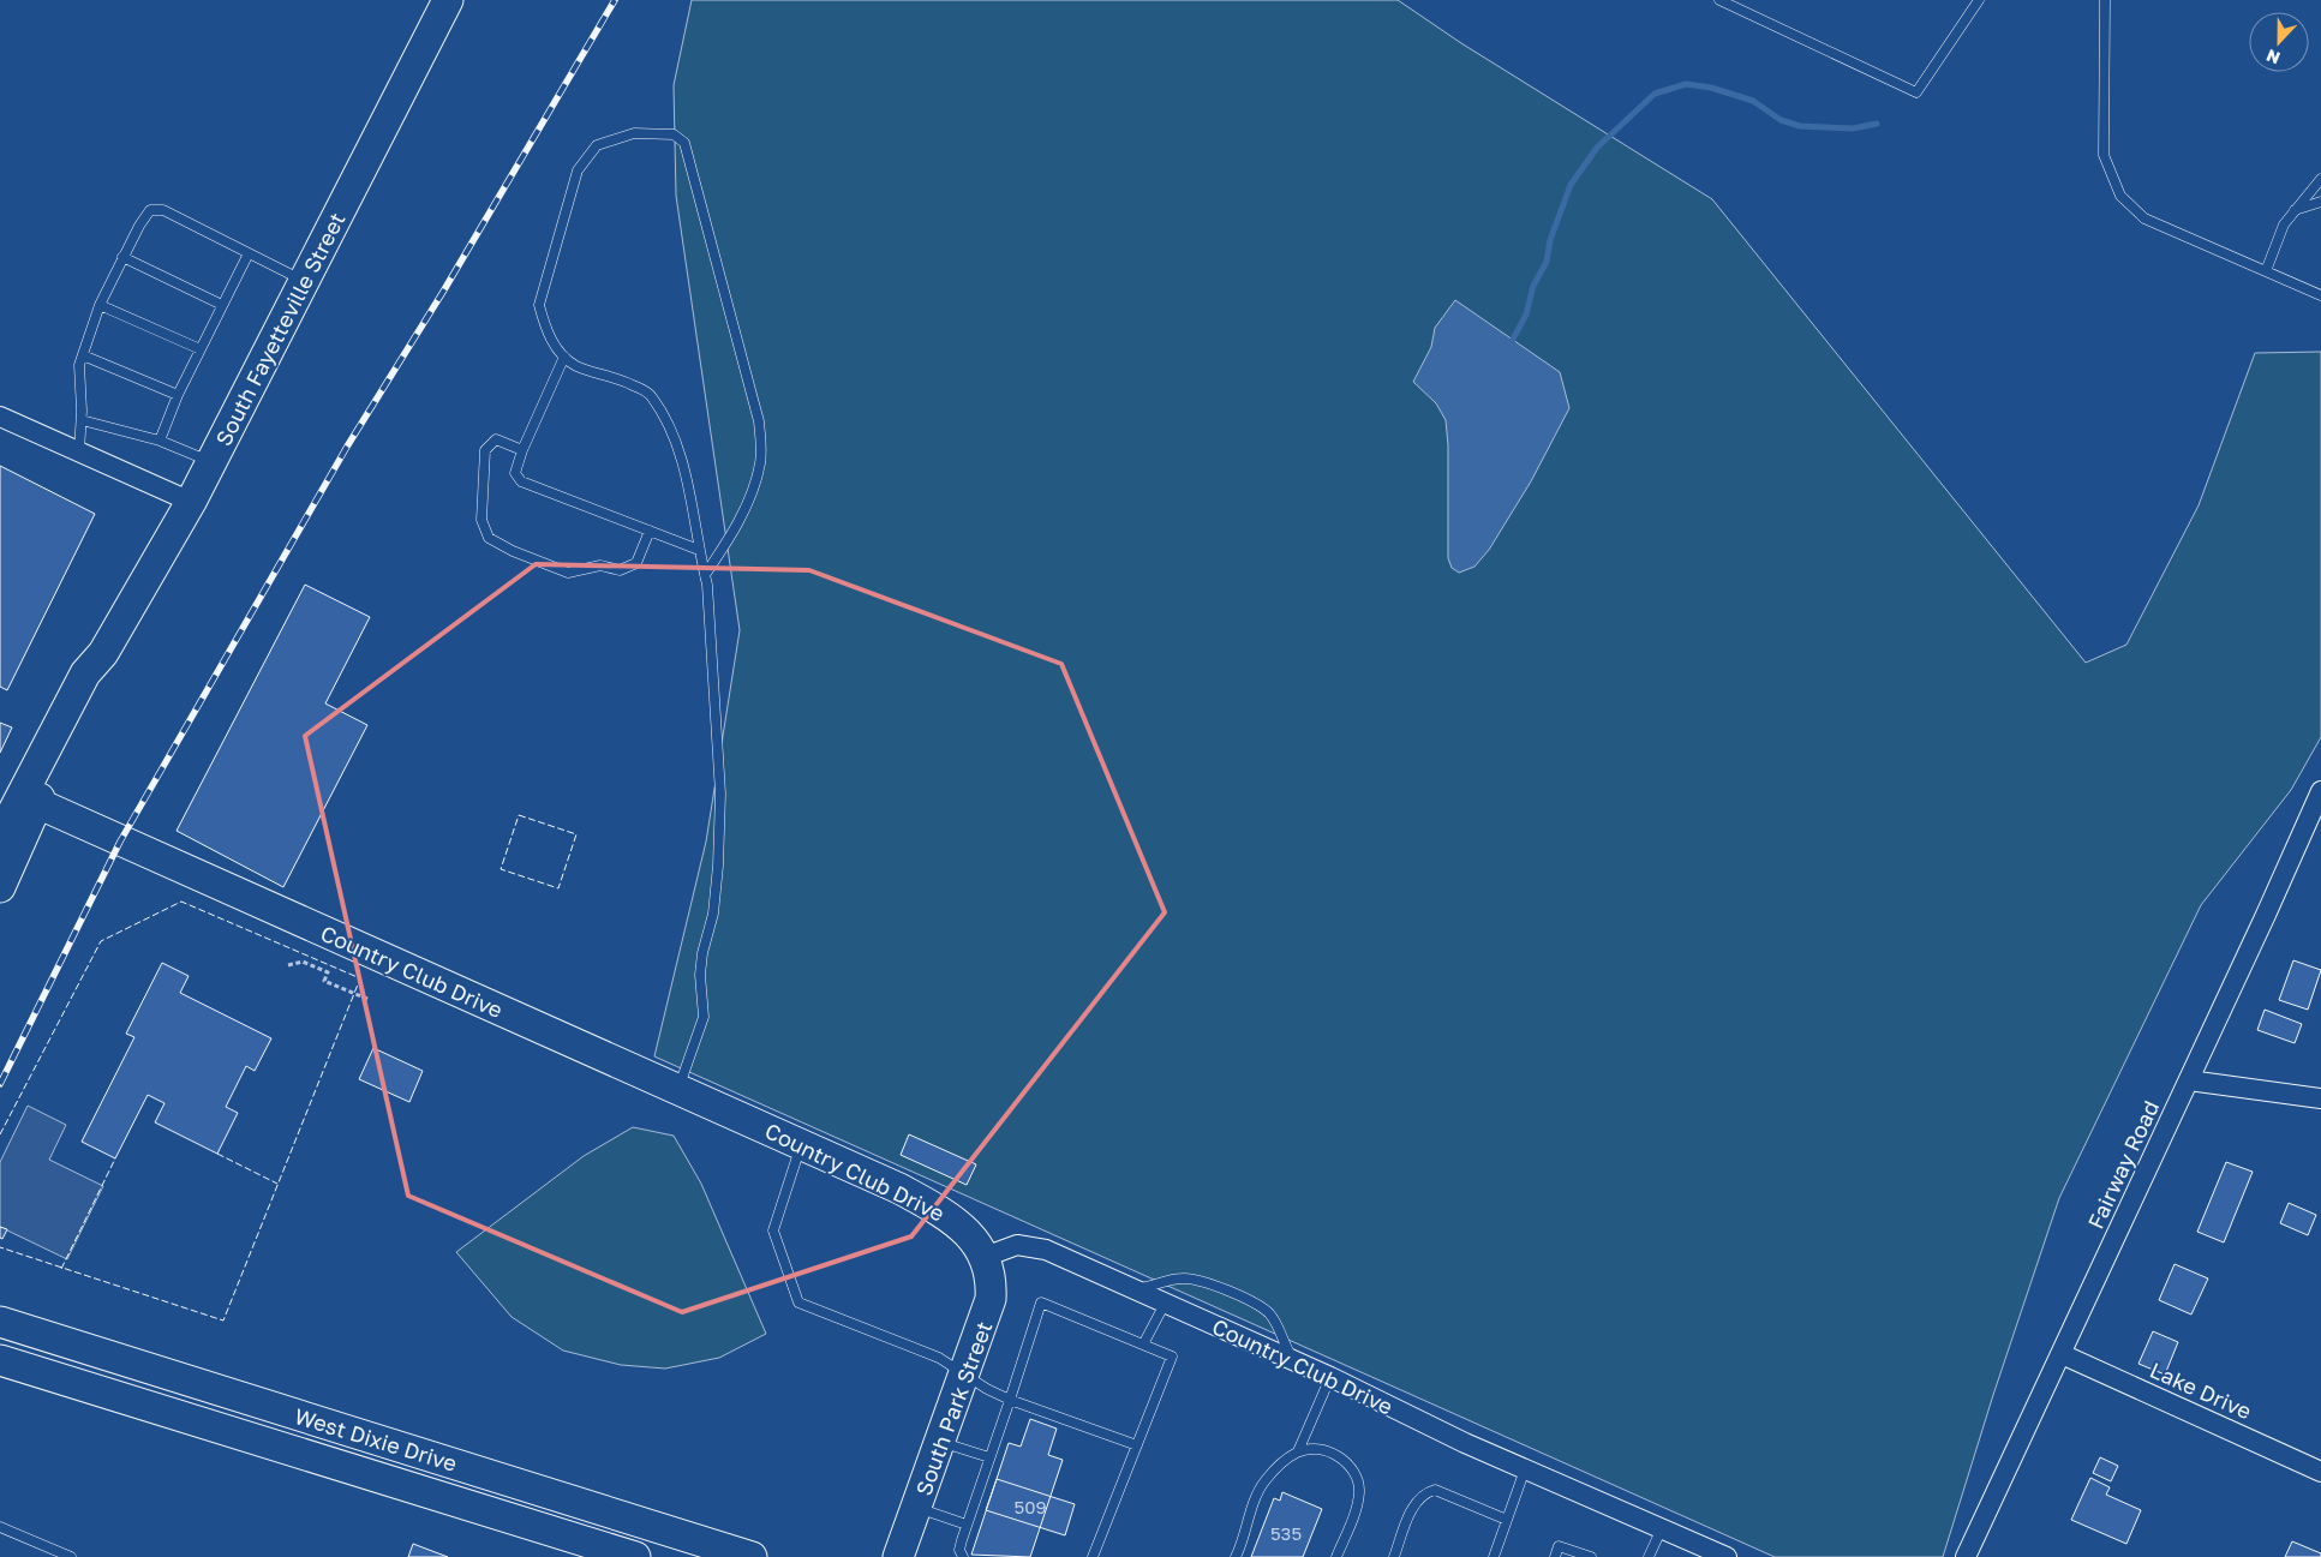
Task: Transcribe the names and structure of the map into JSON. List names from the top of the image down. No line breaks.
{"streets":{"main road":["South Fayetteville Street","Country Club Drive","South Park Street","West Dixie Drive"],"street":["Fairway Road","Lake Drive"]},"crossings":[["Country Club Drive","South Park Street"],["Fairway Road","Lake Drive"]],"house_numbers":["509","535"],"north":"bottom"}
